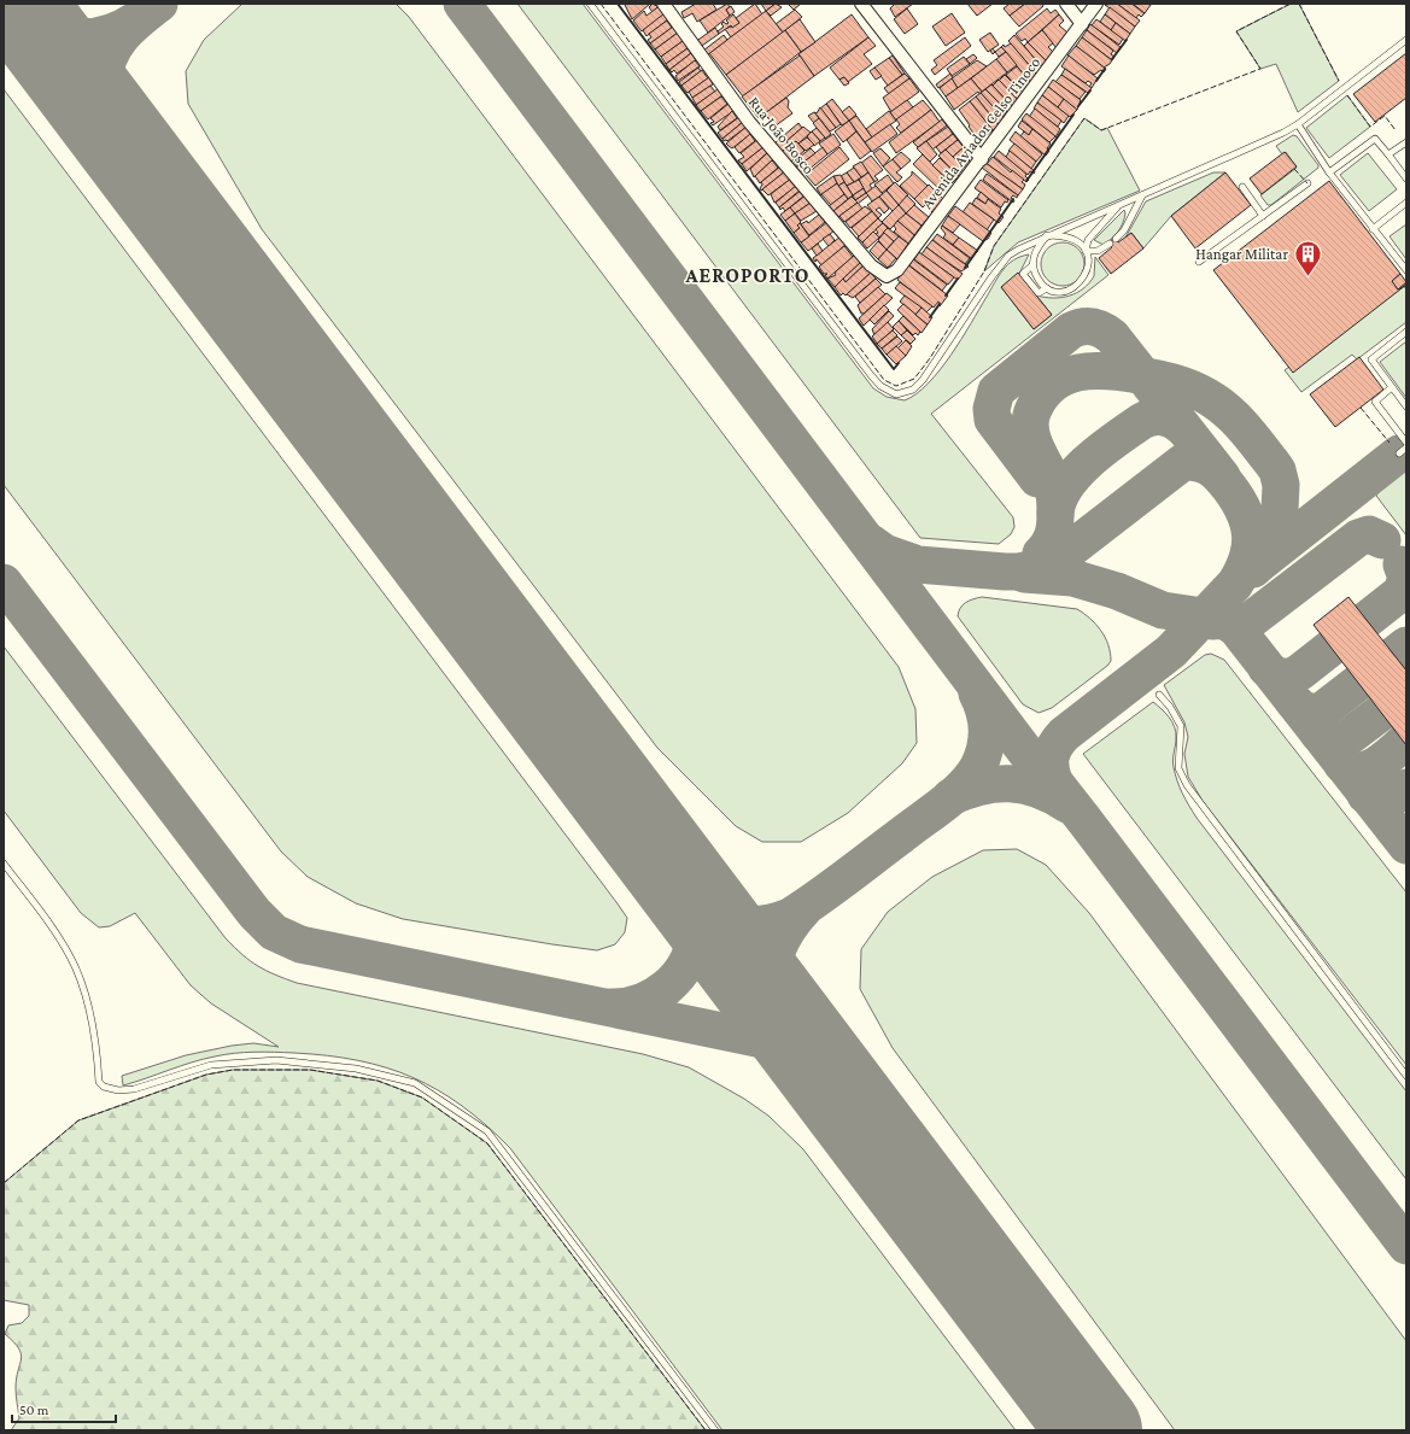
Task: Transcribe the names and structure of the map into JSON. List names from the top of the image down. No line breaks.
{"streets":{"street":["Avenida Aviador Celso Tinoco","Rua João Bosco"]},"crossings":[["Avenida Aviador Celso Tinoco","Rua João Bosco"]],"districts":["AEROPORTO"],"places":{"building":["Hangar Militar"]},"scale_bar":"50 m"}
